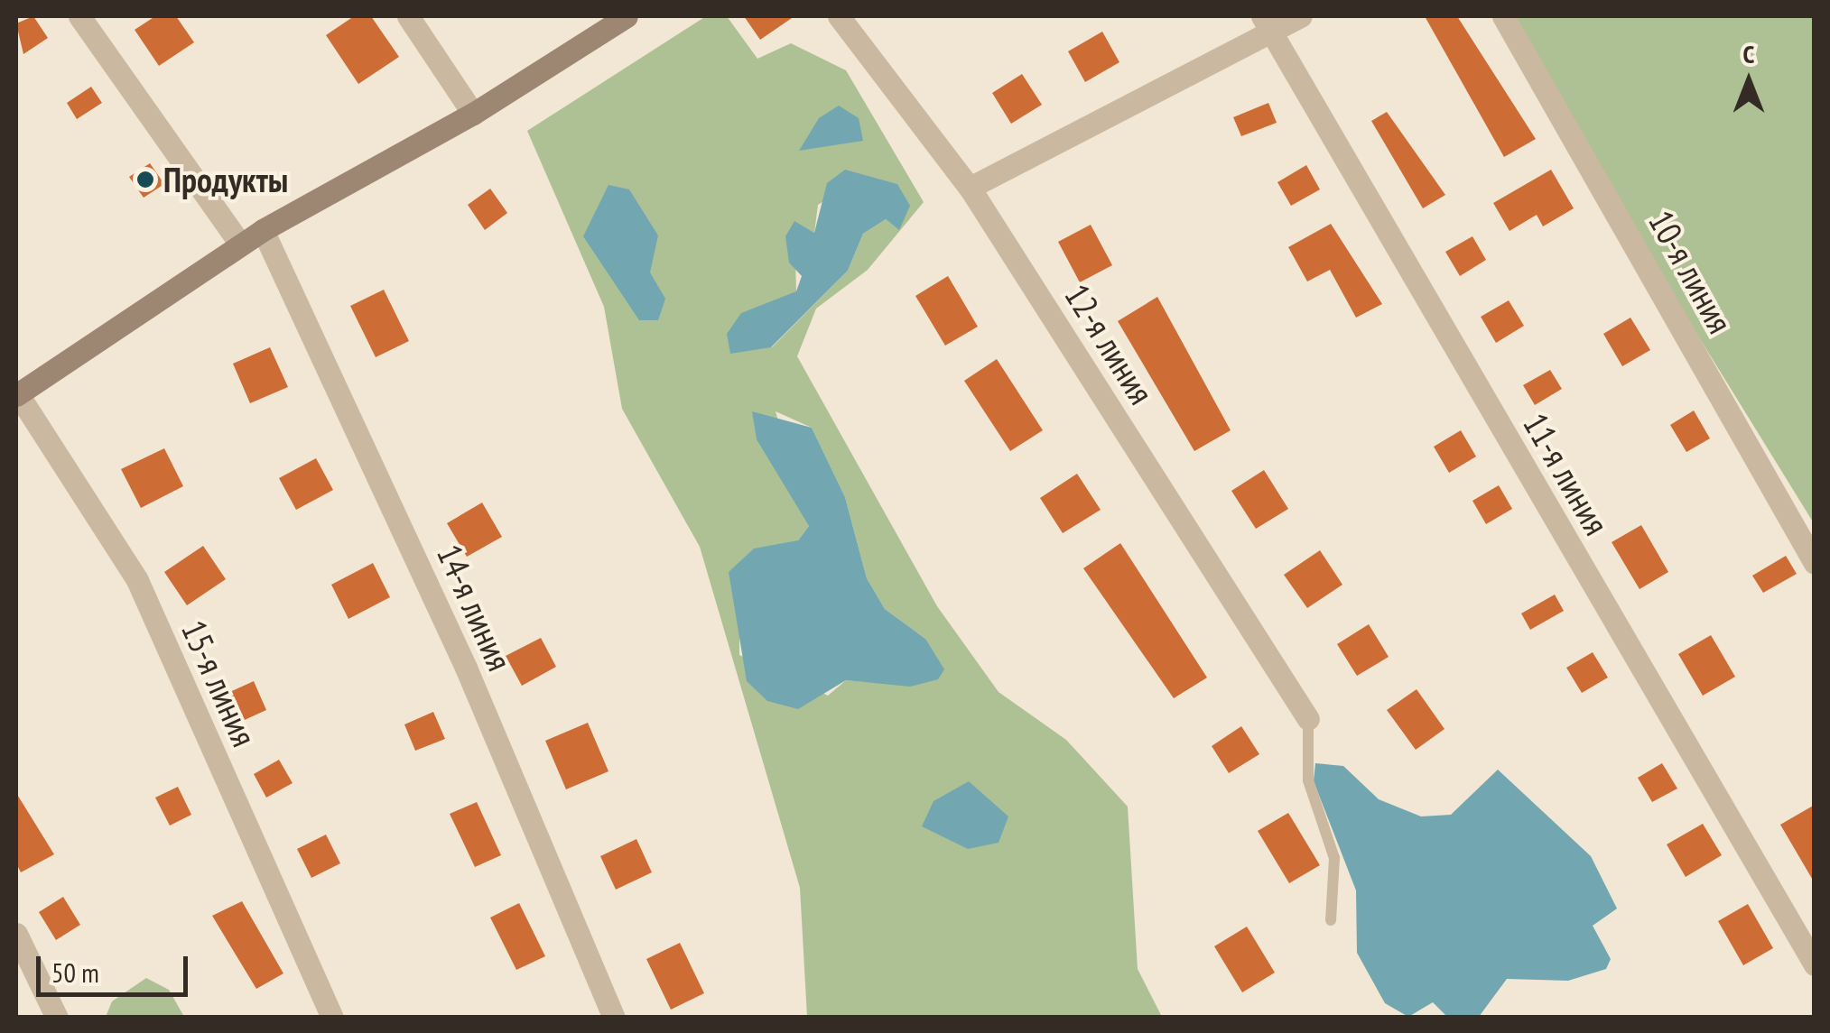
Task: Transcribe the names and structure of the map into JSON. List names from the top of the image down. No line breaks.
{"streets":{"street":["10-я линия","12-я линия","11-я линия","14-я линия","15-я линия"]},"places":["Продукты"],"scale_bar":"50 m","north":"top"}
